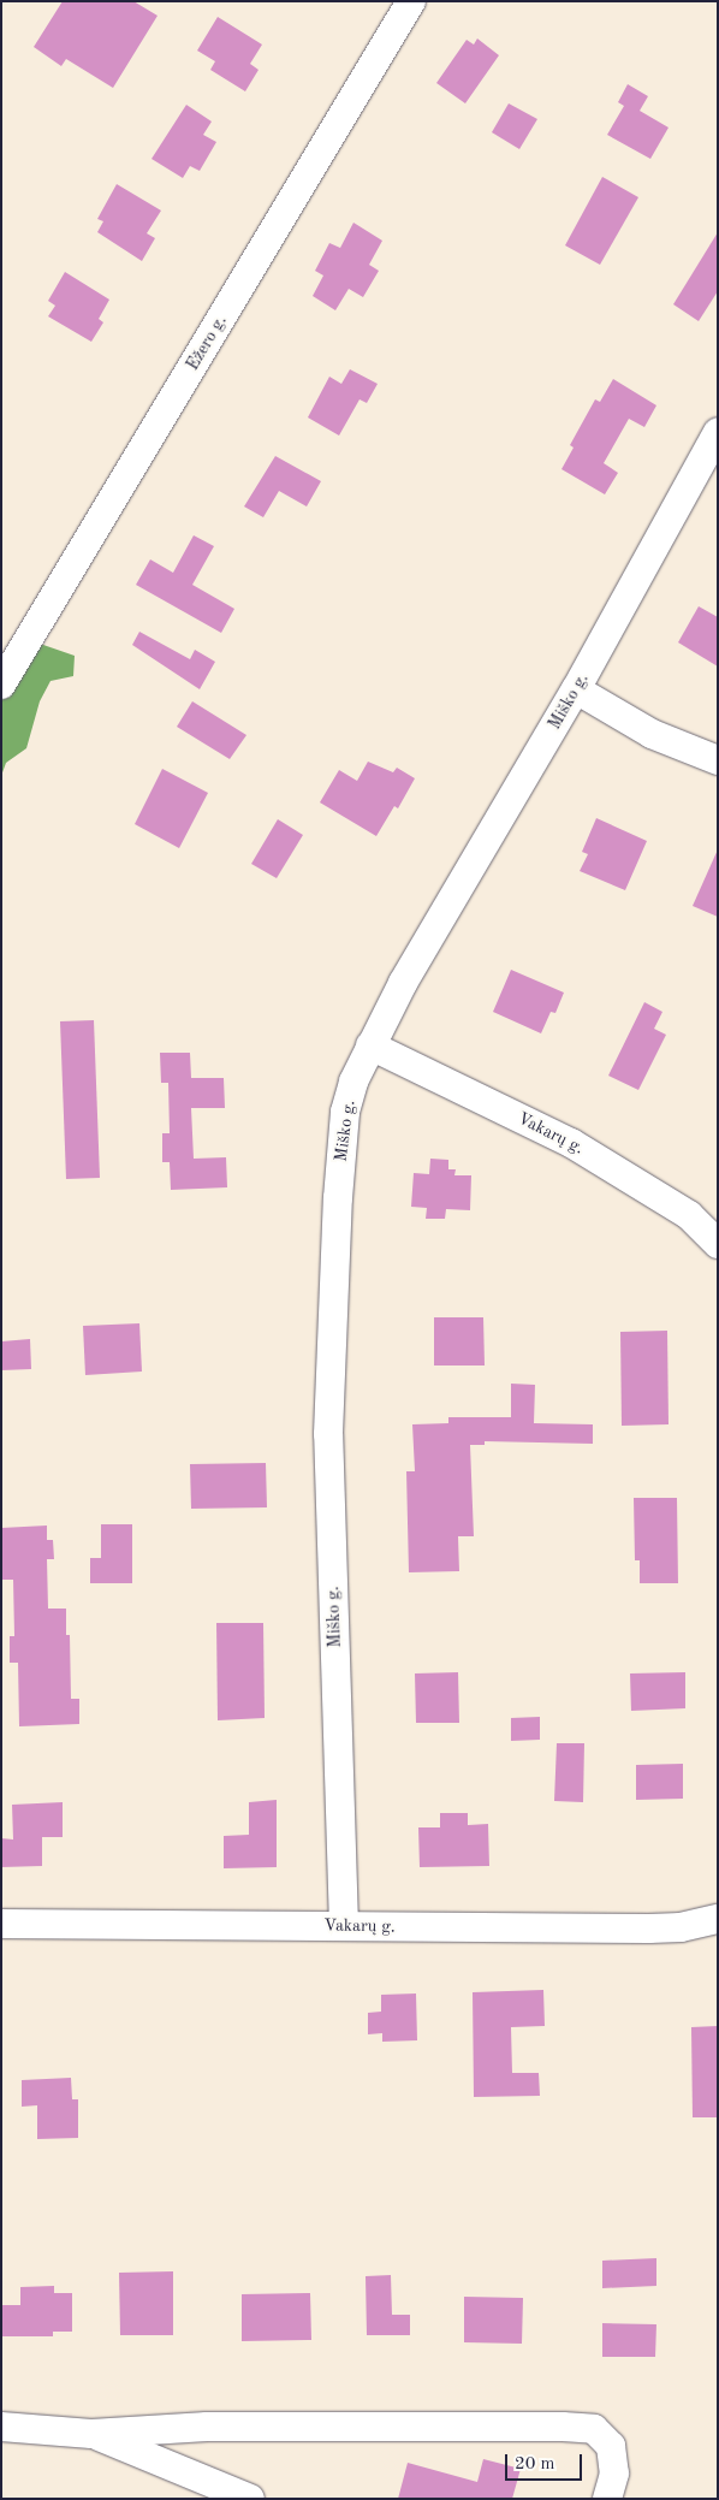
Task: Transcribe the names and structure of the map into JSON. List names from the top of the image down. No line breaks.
{"streets":{"street":["Ežero g.","Miško g.","Vakarų g."]},"crossings":[["Miško g.","Vakarų g."]],"scale_bar":"20 m"}
